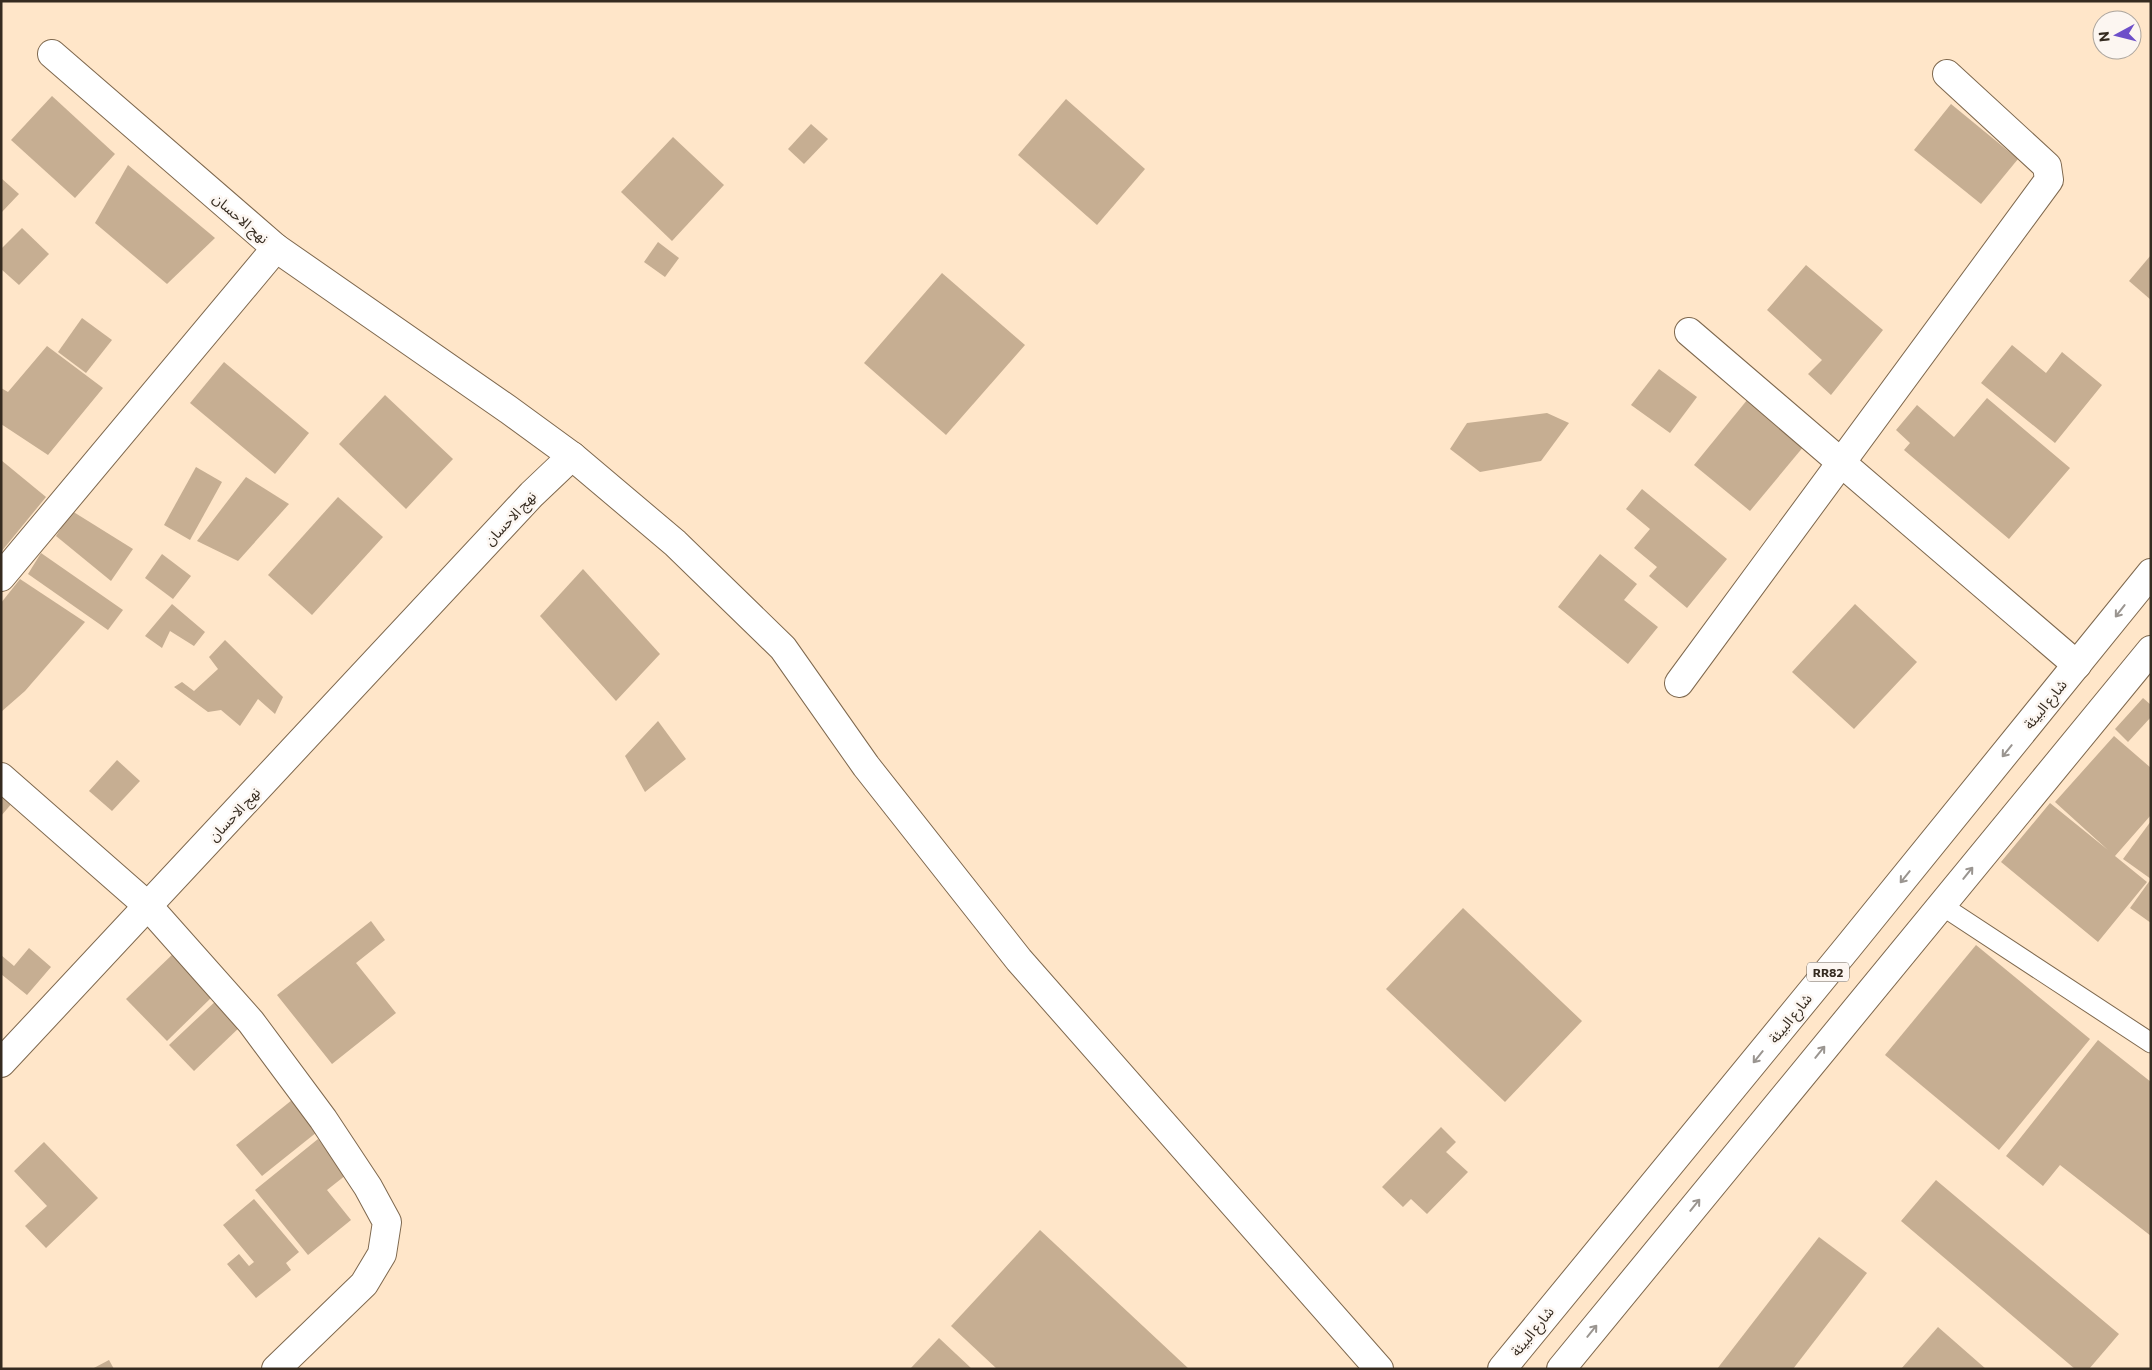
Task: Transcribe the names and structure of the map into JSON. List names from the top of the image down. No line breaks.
{"streets":{"main road":["نهج الاحسان","شارع البيئة","RR82"]},"north":"left"}
